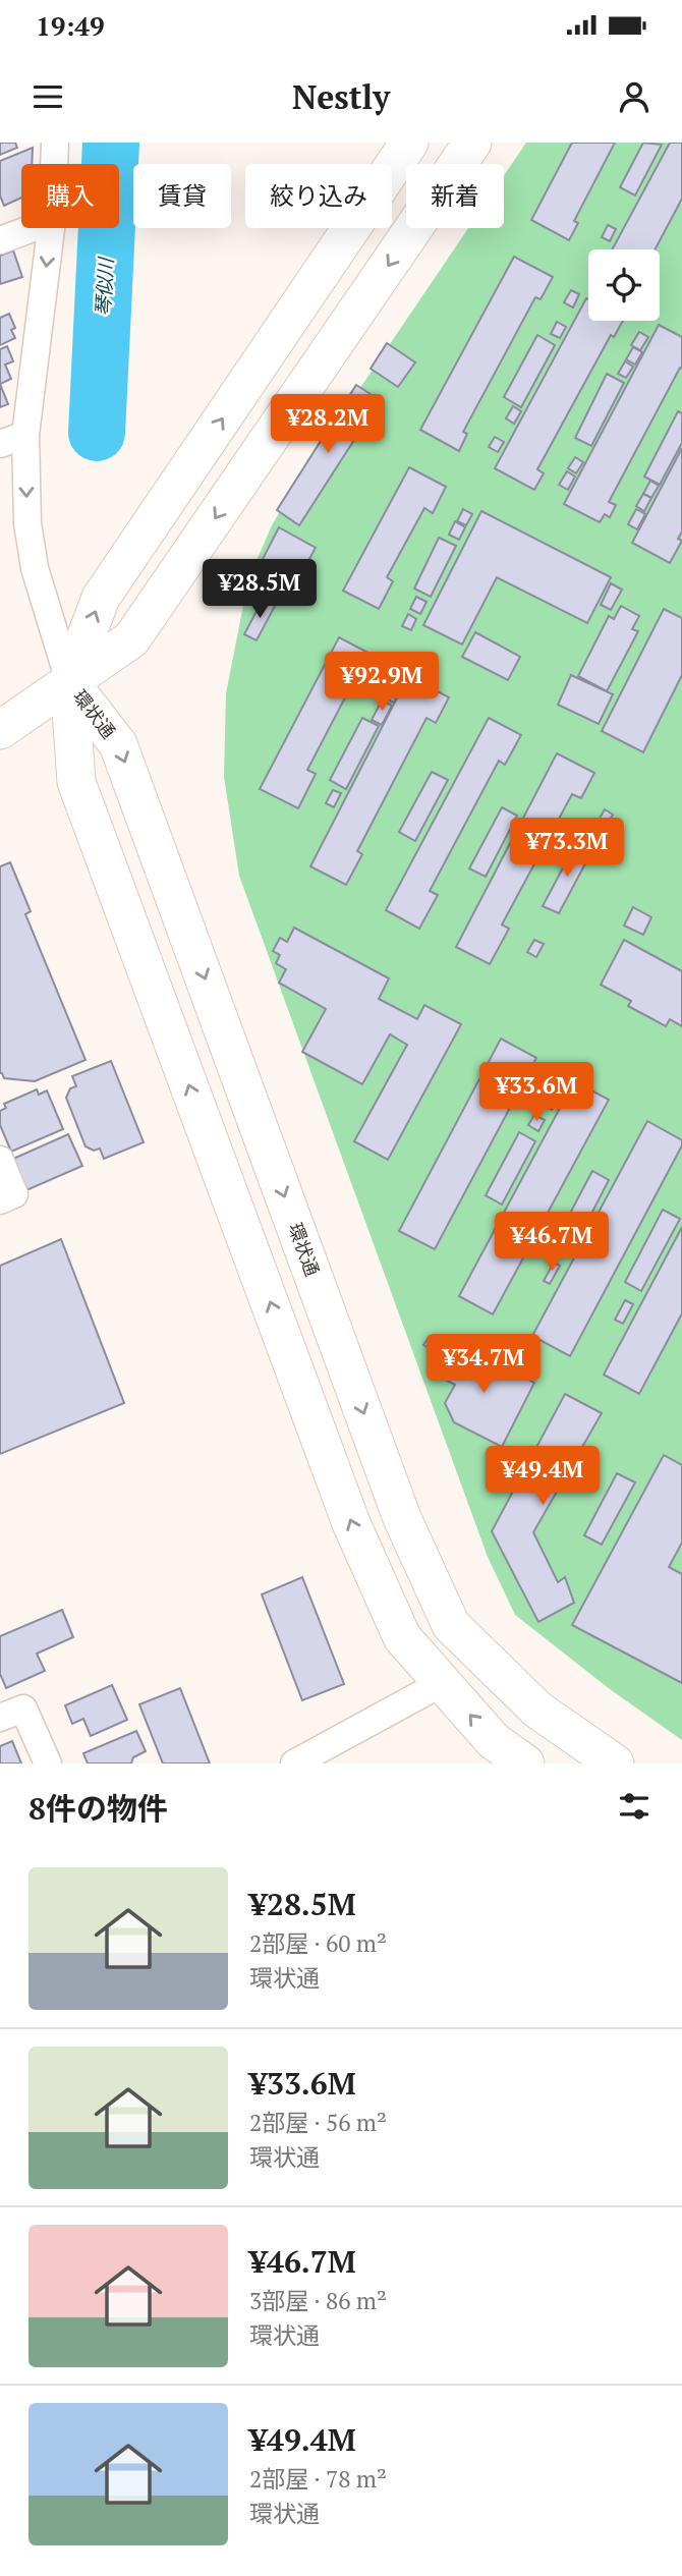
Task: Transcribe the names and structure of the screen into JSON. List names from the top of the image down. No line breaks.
{"streets":{"street":["環状通"]},"water":["琴似川"],"page":{"status":"19:49","header":"Nestly","chip":["購入","賃貸","絞り込み","新着"],"price":["¥28.2M","¥28.5M","¥92.9M","¥73.3M","¥33.6M","¥46.7M","¥34.7M","¥49.4M"],"heading":"8件の物件","list":[{"name":"¥28.5M","note":"2部屋 · 60 m² · 環状通"},{"name":"¥33.6M","note":"2部屋 · 56 m² · 環状通"},{"name":"¥46.7M","note":"3部屋 · 86 m² · 環状通"},{"name":"¥49.4M","note":"2部屋 · 78 m² · 環状通"}]}}
